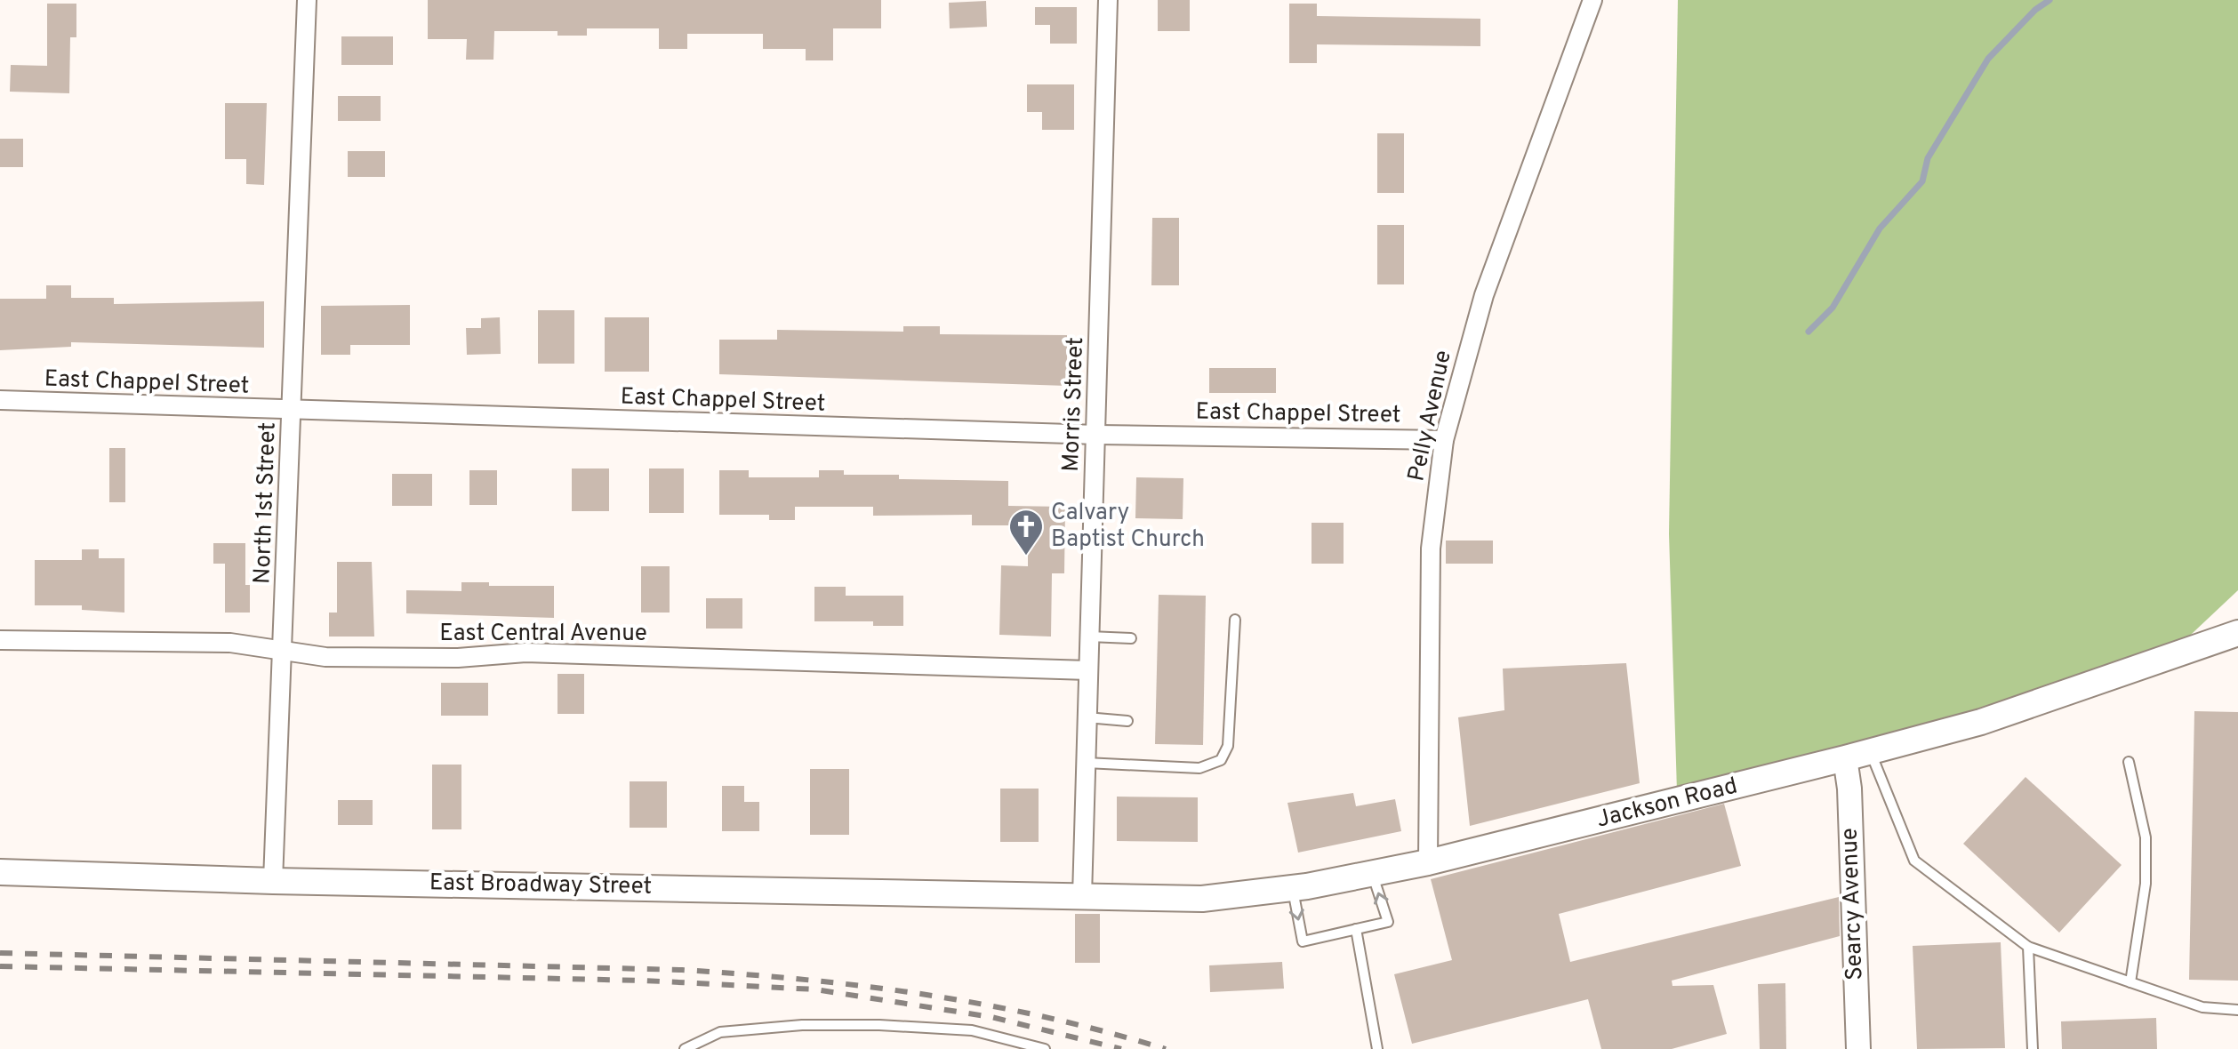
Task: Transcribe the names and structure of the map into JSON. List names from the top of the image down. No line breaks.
{"streets":{"main road":["Jackson Road","East Broadway Street"],"street":["East Chappel Street","Morris Street","Pelly Avenue","North 1st Street","East Central Avenue","Searcy Avenue"]},"crossings":[["East Chappel Street","Morris Street"],["East Chappel Street","Pelly Avenue"],["East Chappel Street","North 1st Street"],["Morris Street","East Central Avenue"],["Morris Street","Jackson Road"],["Morris Street","East Broadway Street"],["Pelly Avenue","Jackson Road"],["North 1st Street","East Central Avenue"],["North 1st Street","East Broadway Street"],["Jackson Road","East Broadway Street"],["Jackson Road","Searcy Avenue"]],"places":{"church":["Calvary Baptist Church"]}}
